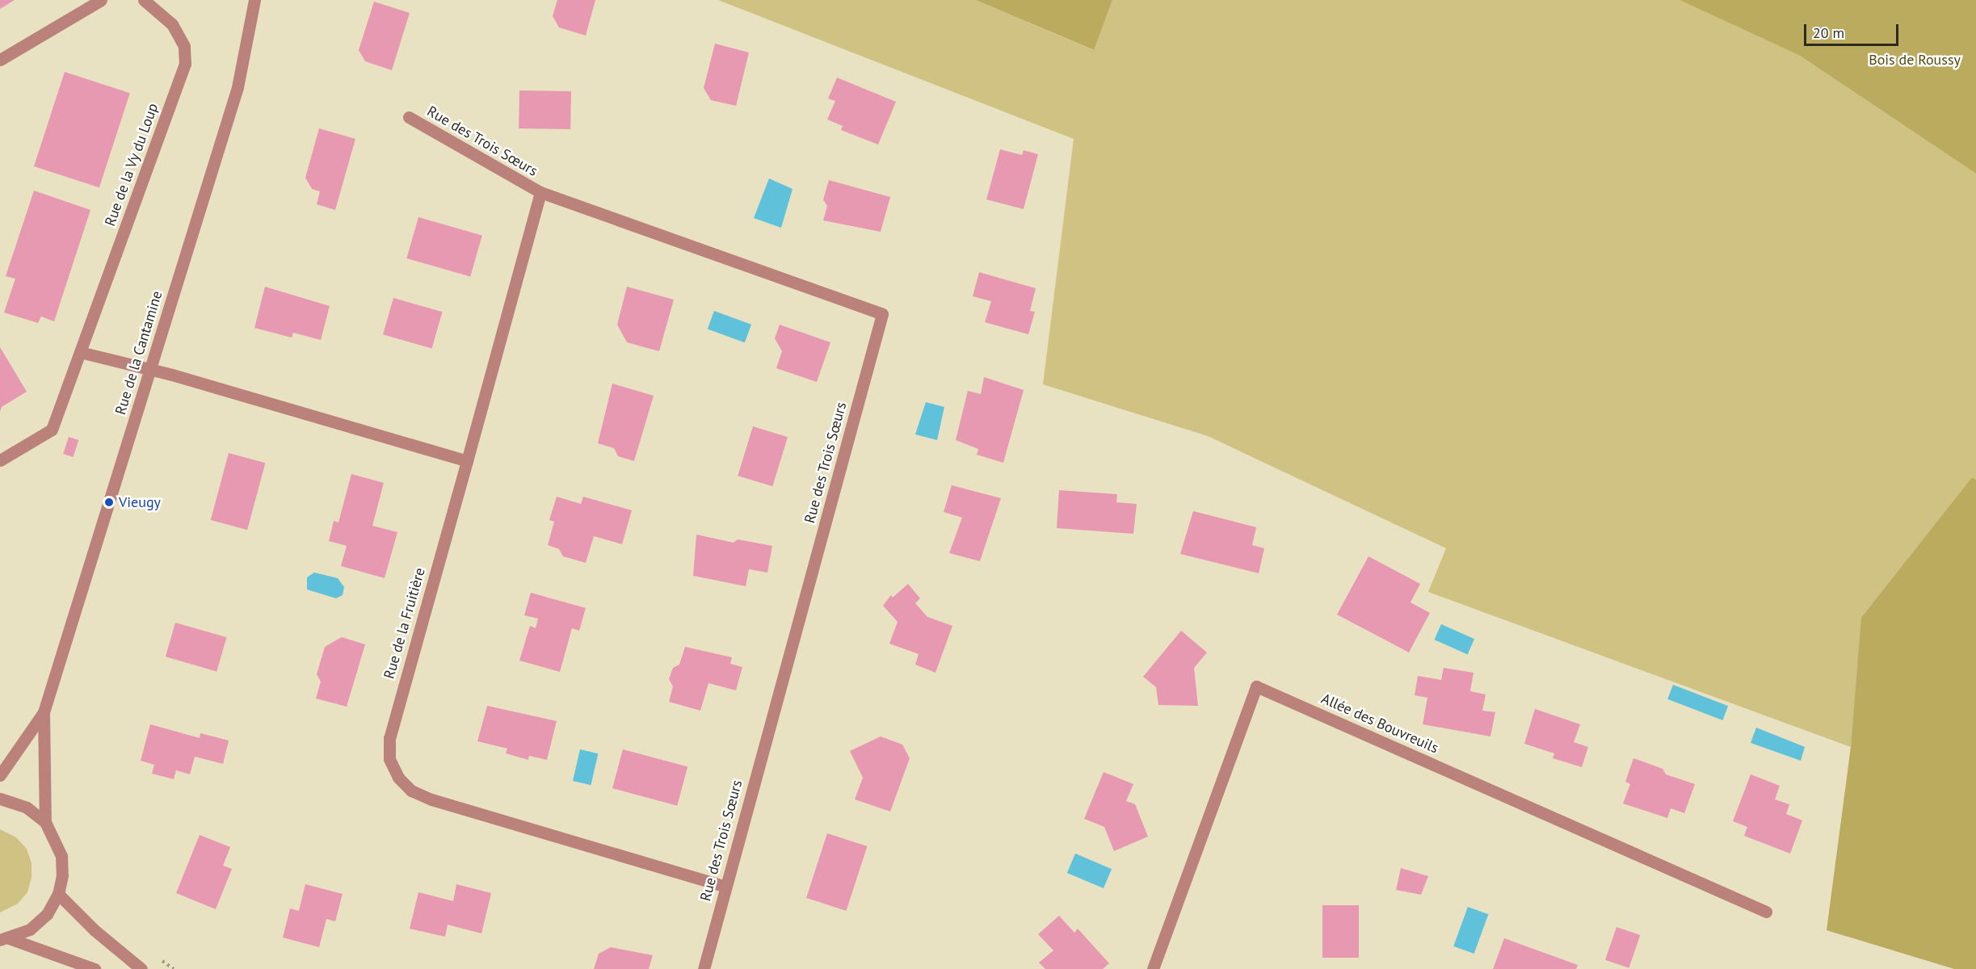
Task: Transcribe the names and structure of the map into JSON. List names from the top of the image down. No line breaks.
{"streets":{"street":["Rue des Trois Sœurs","Rue de la Vy du Loup","Rue de la Cantamine","Rue de la Fruitière","Allée des Bouvreuils"]},"crossings":[["Rue des Trois Sœurs","Rue de la Fruitière"]],"parks":["Bois de Roussy"],"places":["Vieugy"],"scale_bar":"20 m"}
